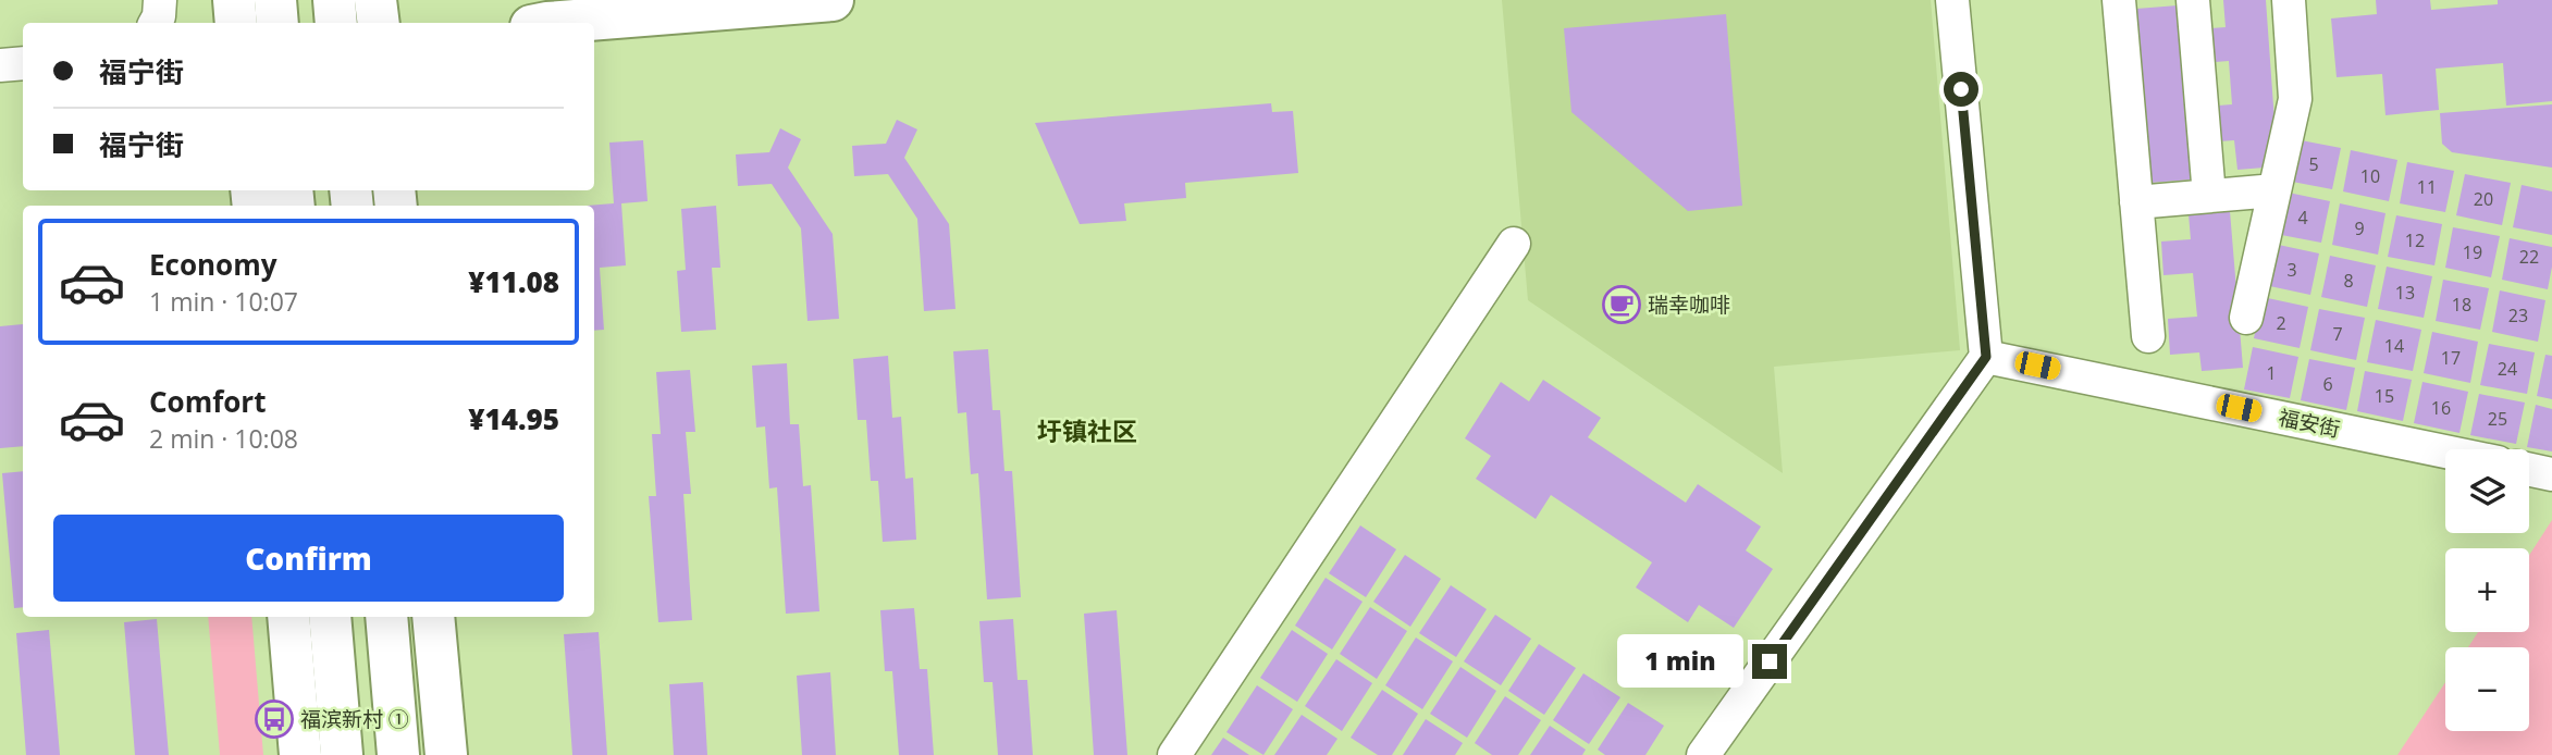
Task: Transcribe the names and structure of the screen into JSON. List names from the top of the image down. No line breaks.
{"streets":{"street":["福安街"]},"districts":["圩镇社区"],"places":{"cafe":["瑞幸咖啡"],"bus stop":["福滨新村 ①"]},"house_numbers":["5","10","11","20","4","9","12","19","22","3","8","13","18","23","2","7","14","17","24","1","6","15","16","25"],"page":{"banner":["福宁街","福宁街"],"list":[{"name":"Economy","note":"1 min · 10:07","value":"¥11.08"},{"name":"Comfort","note":"2 min · 10:08","value":"¥14.95"}],"map_buttons":["+","−"],"buttons":"Confirm","bubble":"1 min"}}
